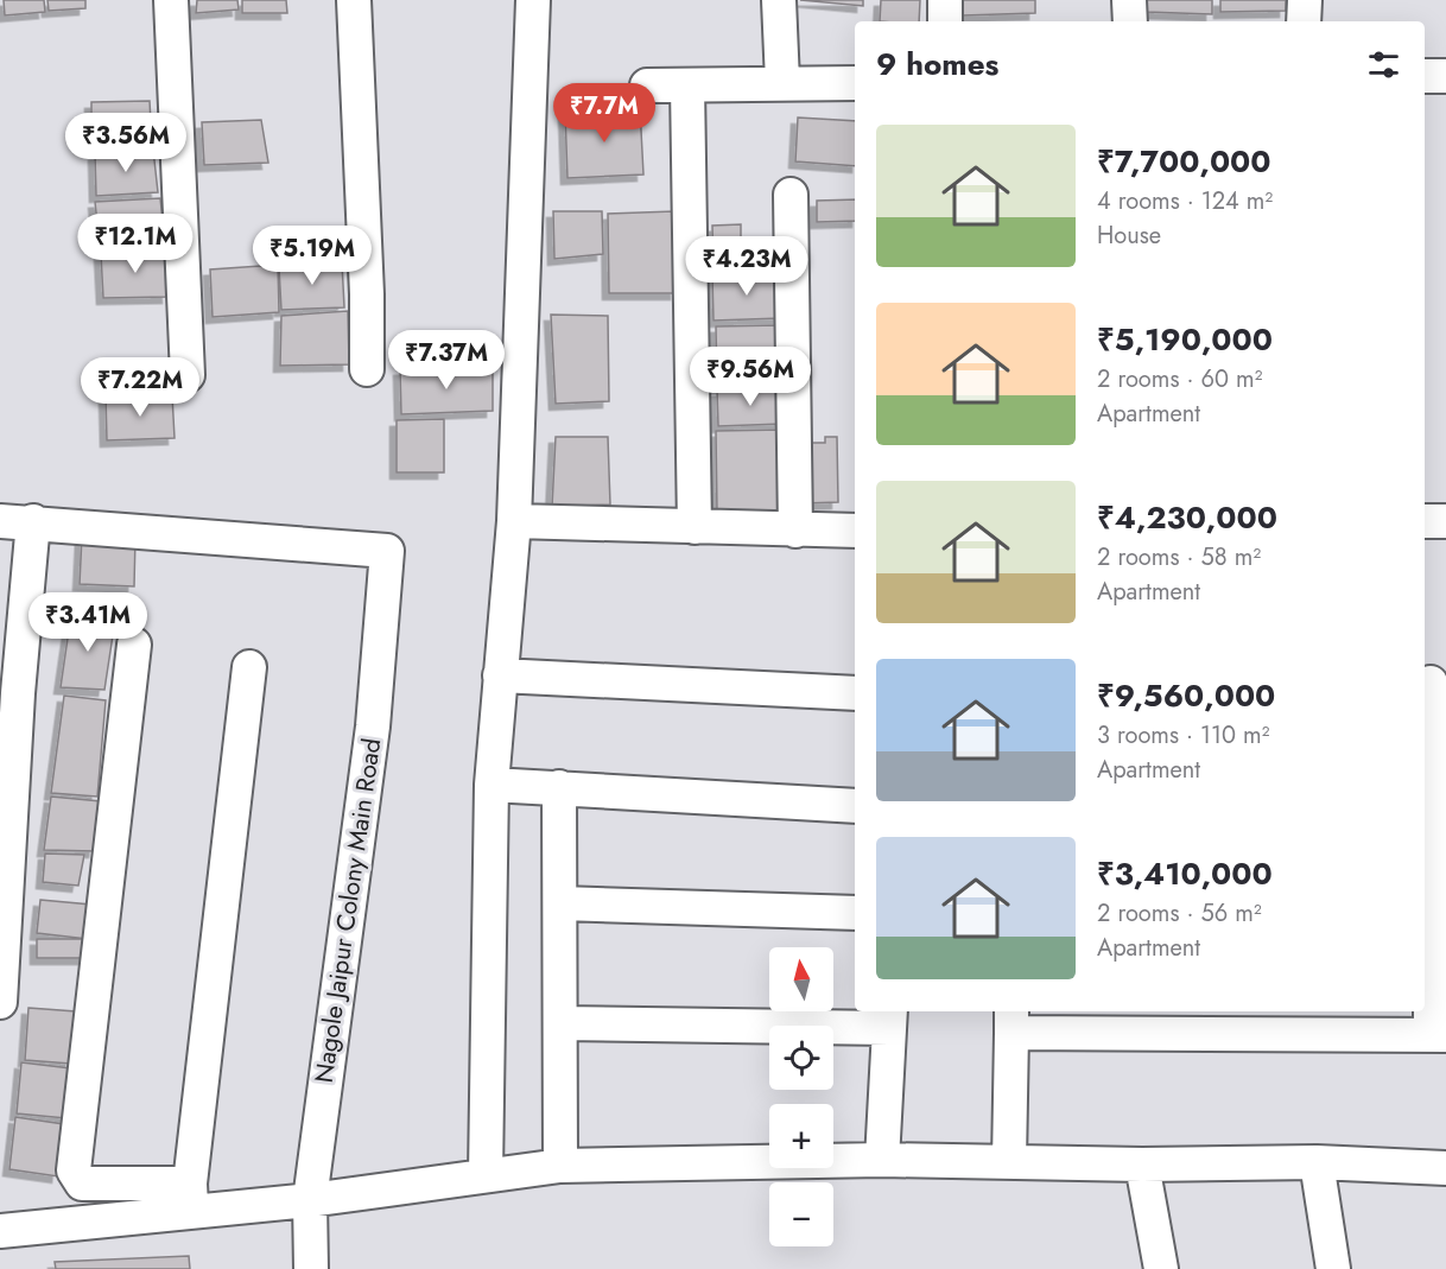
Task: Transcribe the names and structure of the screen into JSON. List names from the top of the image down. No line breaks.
{"streets":{"street":["Nagole Jaipur Colony Main Road"]},"north":"top","page":{"heading":"9 homes","price":["₹7.7M","₹3.56M","₹12.1M","₹5.19M","₹4.23M","₹7.37M","₹9.56M","₹7.22M","₹3.41M"],"list":[{"name":"₹7,700,000","note":"4 rooms · 124 m² · House"},{"name":"₹5,190,000","note":"2 rooms · 60 m² · Apartment"},{"name":"₹4,230,000","note":"2 rooms · 58 m² · Apartment"},{"name":"₹9,560,000","note":"3 rooms · 110 m² · Apartment"},{"name":"₹3,410,000","note":"2 rooms · 56 m² · Apartment"}],"map_buttons":["+","−"]}}
